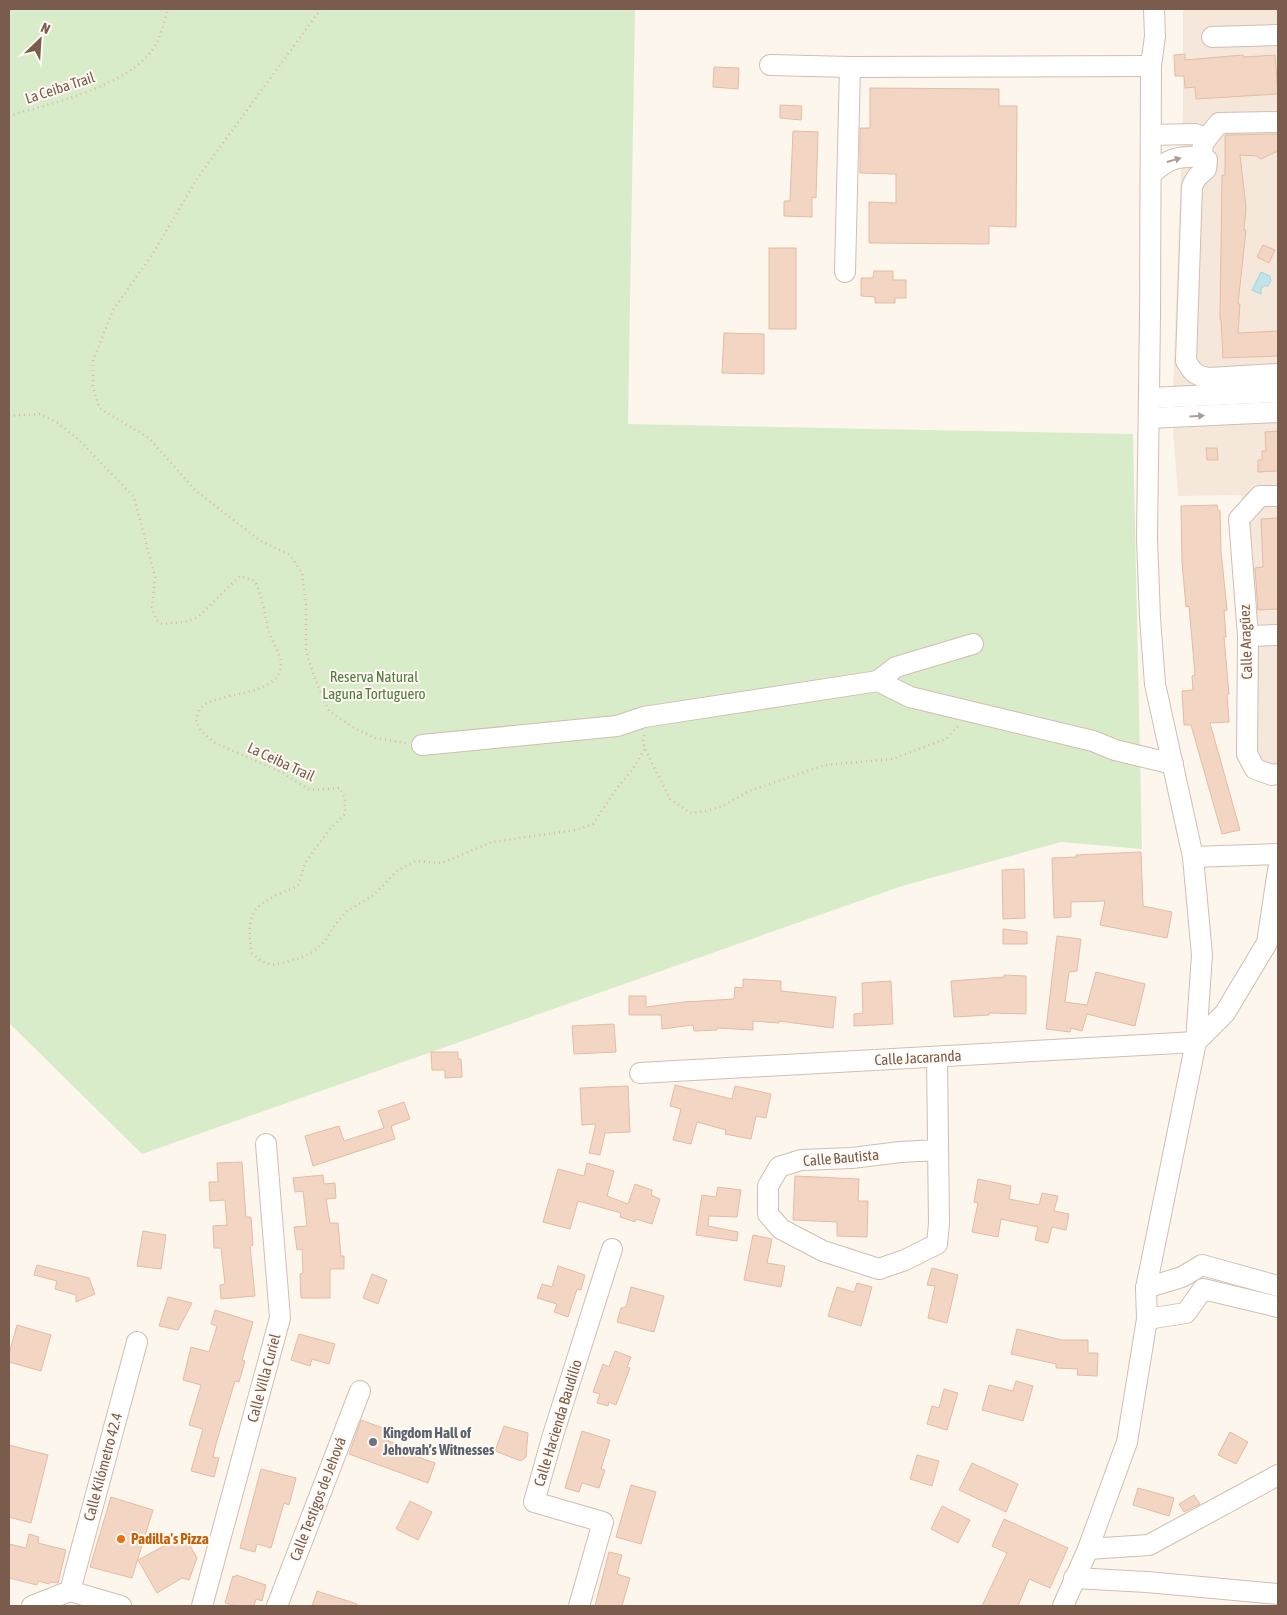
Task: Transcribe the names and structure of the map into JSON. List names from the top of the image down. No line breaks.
{"streets":{"street":["Calle Aragüez","Calle Jacaranda","Calle Bautista","Calle Villa Curiel","Calle Hacienda Baudilio","Calle Kilómetro 42.4","Calle Testigos de Jehová"],"path":["La Ceiba Trail"]},"crossings":[["Calle Jacaranda","Calle Bautista"]],"parks":["Reserva Natural Laguna Tortuguero"],"places":["Kingdom Hall of Jehovah’s Witnesses","Padilla's Pizza"],"north":"top right"}
